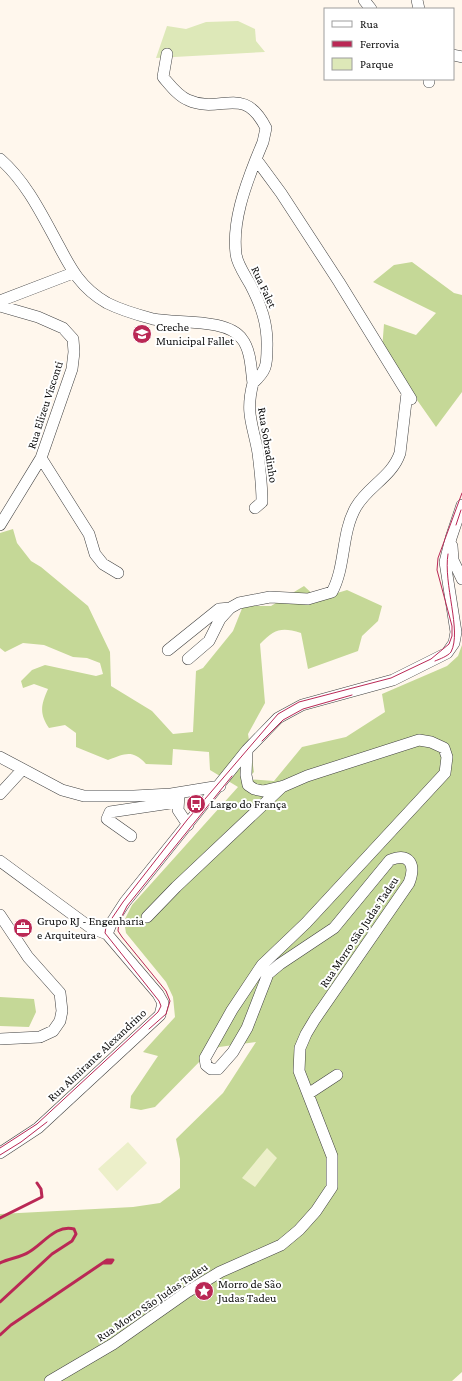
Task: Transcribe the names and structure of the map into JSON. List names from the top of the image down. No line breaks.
{"streets":{"street":["Rua Falet","Rua Elizeu Visconti","Rua Sobradinho","Rua Morro São Judas Tadeu","Rua Almirante Alexandrino"]},"crossings":[["Rua Falet","Rua Sobradinho"]],"places":{"school or university":["Creche Municipal Fallet"],"bus stop":["Largo do França"],"office":["Grupo RJ - Engenharia e Arquiteura"],"place":["Morro de São Judas Tadeu"]},"legend":["Rua","Ferrovia","Parque"]}
